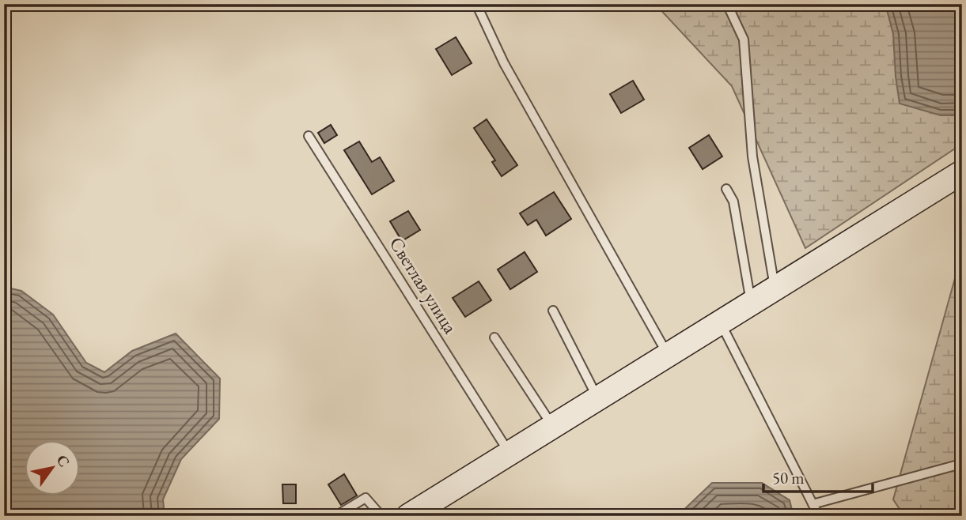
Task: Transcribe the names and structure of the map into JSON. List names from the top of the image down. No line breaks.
{"streets":{"lane":["Светлая улица"]},"scale_bar":"50 m","north":"top right"}
